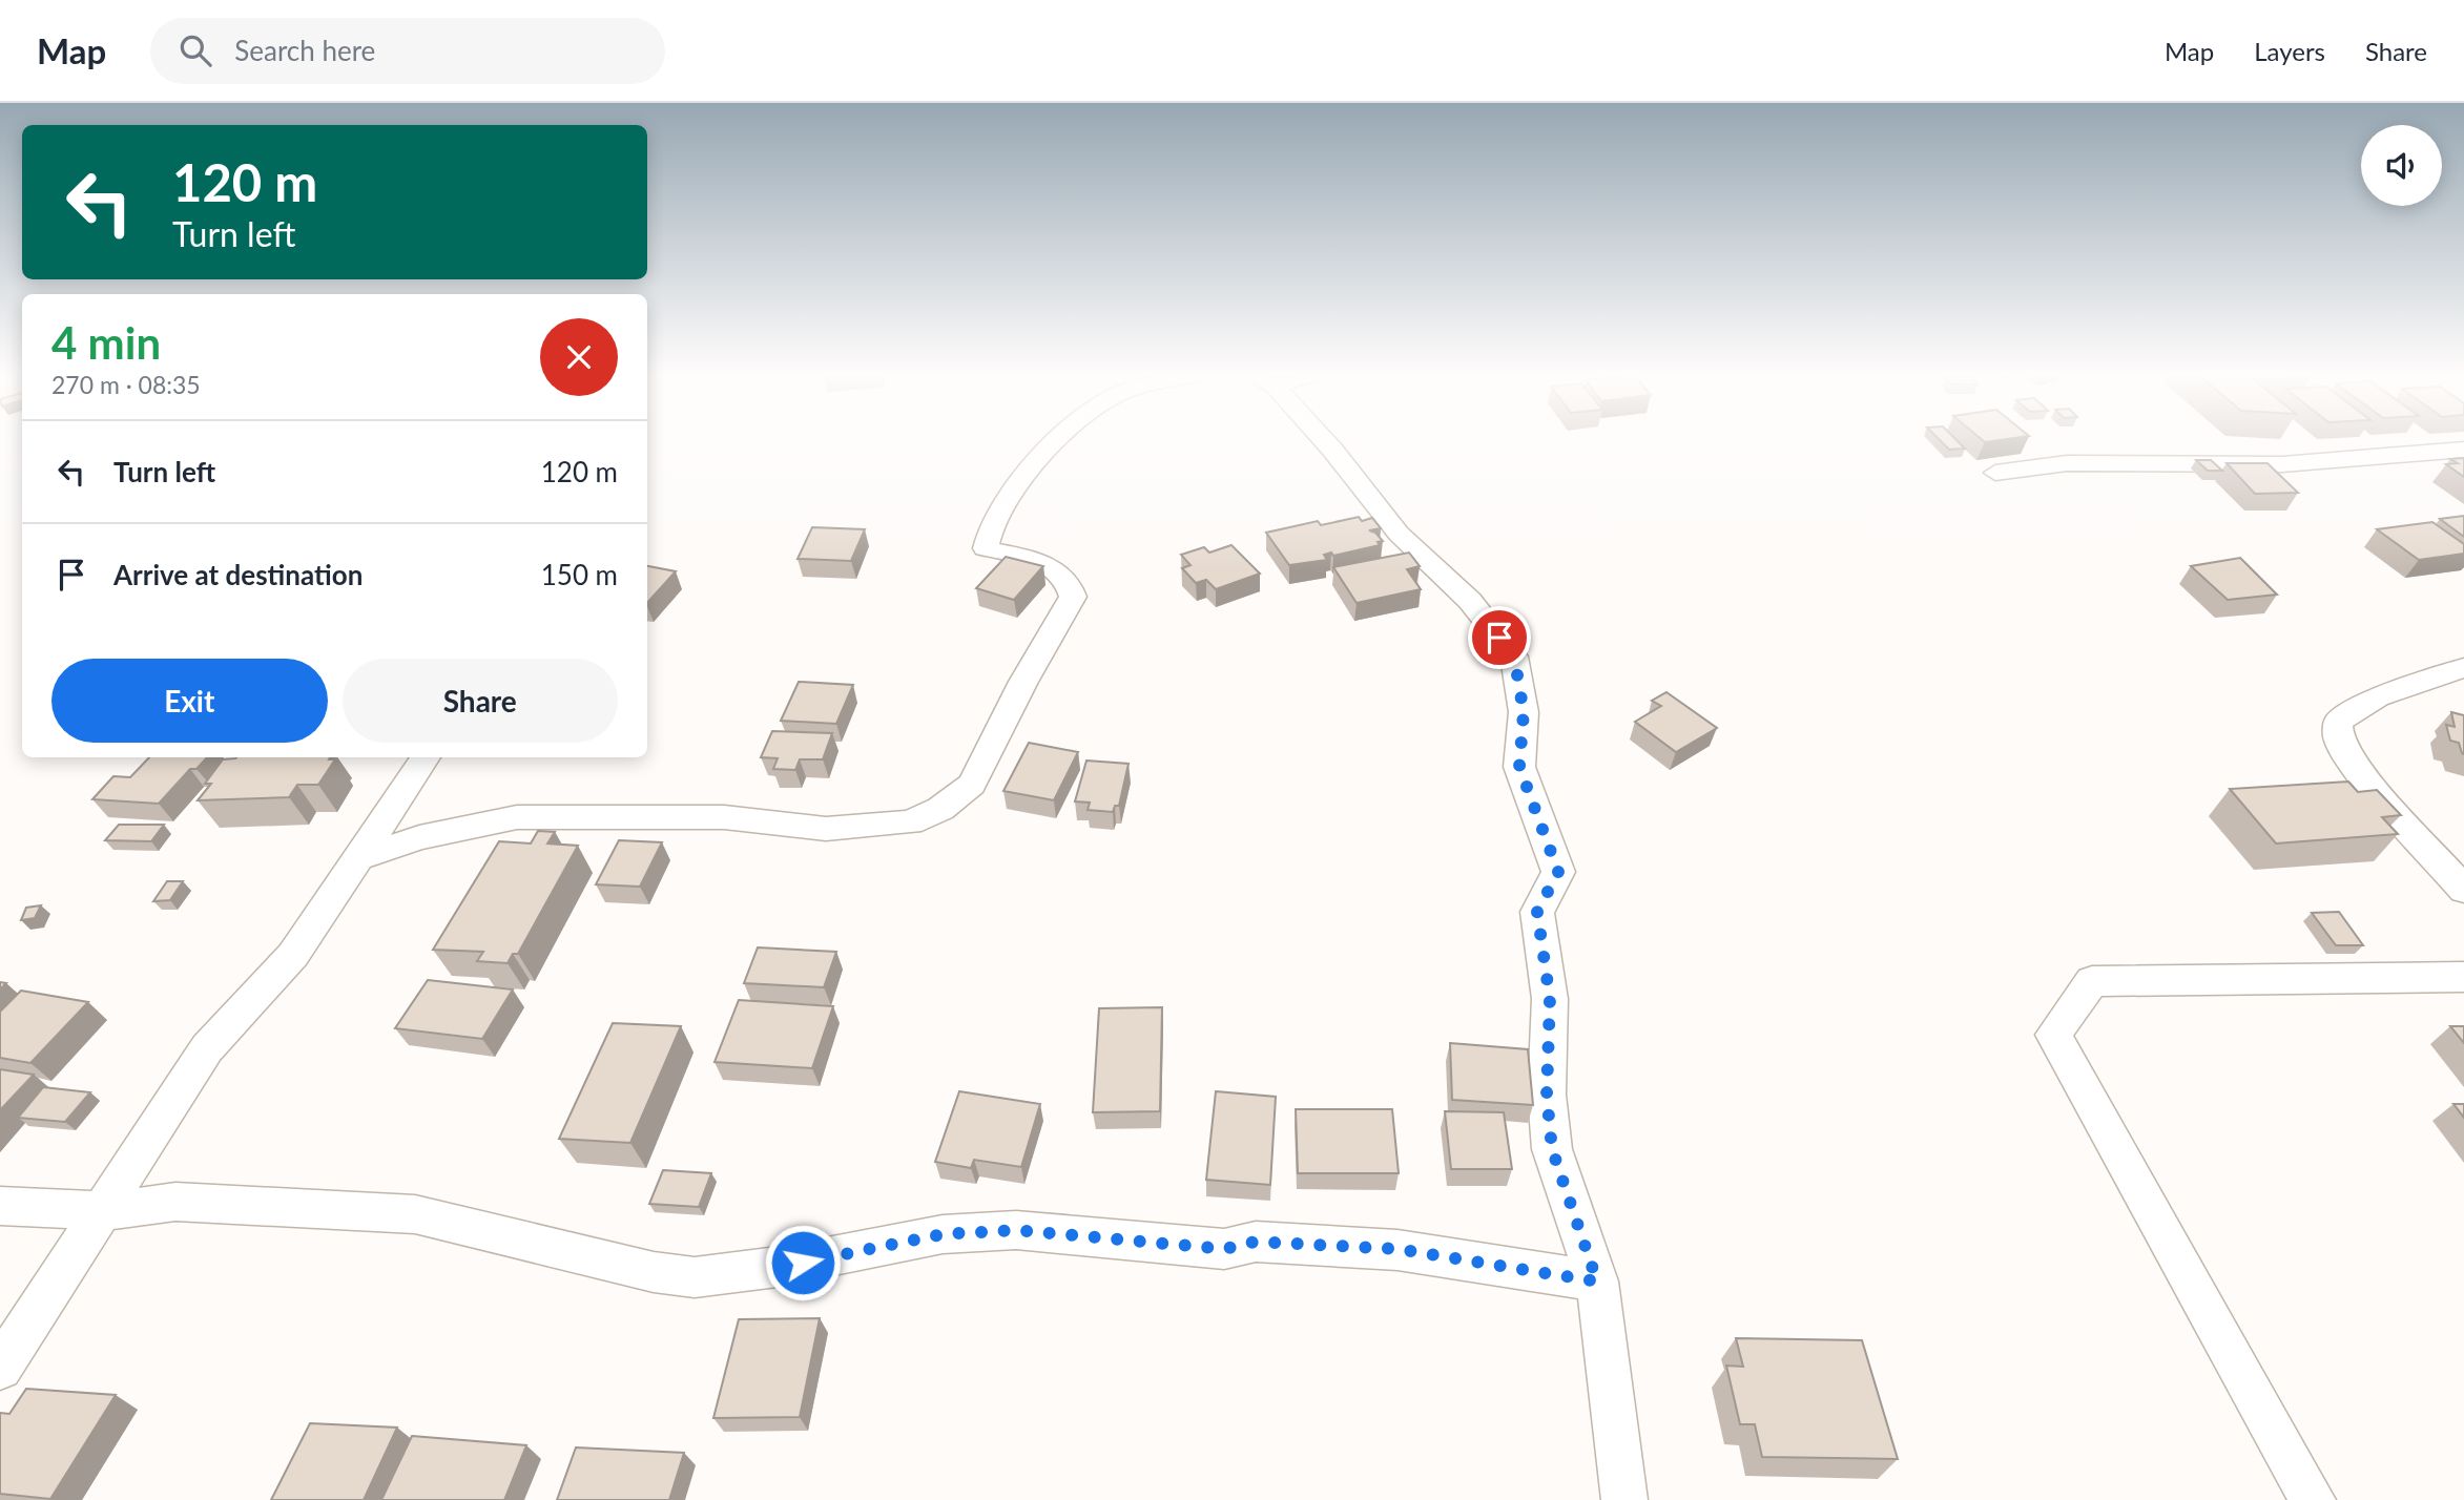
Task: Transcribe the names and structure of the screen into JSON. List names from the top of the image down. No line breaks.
{"page":{"header":"Map","search":"Search here","nav":["Map","Layers","Share"],"turn":["120 m","Turn left"],"heading":["4 min","270 m · 08:35"],"list":[{"name":"Turn left","value":"120 m"},{"name":"Arrive at destination","value":"150 m"}],"buttons":["Exit","Share"]}}
